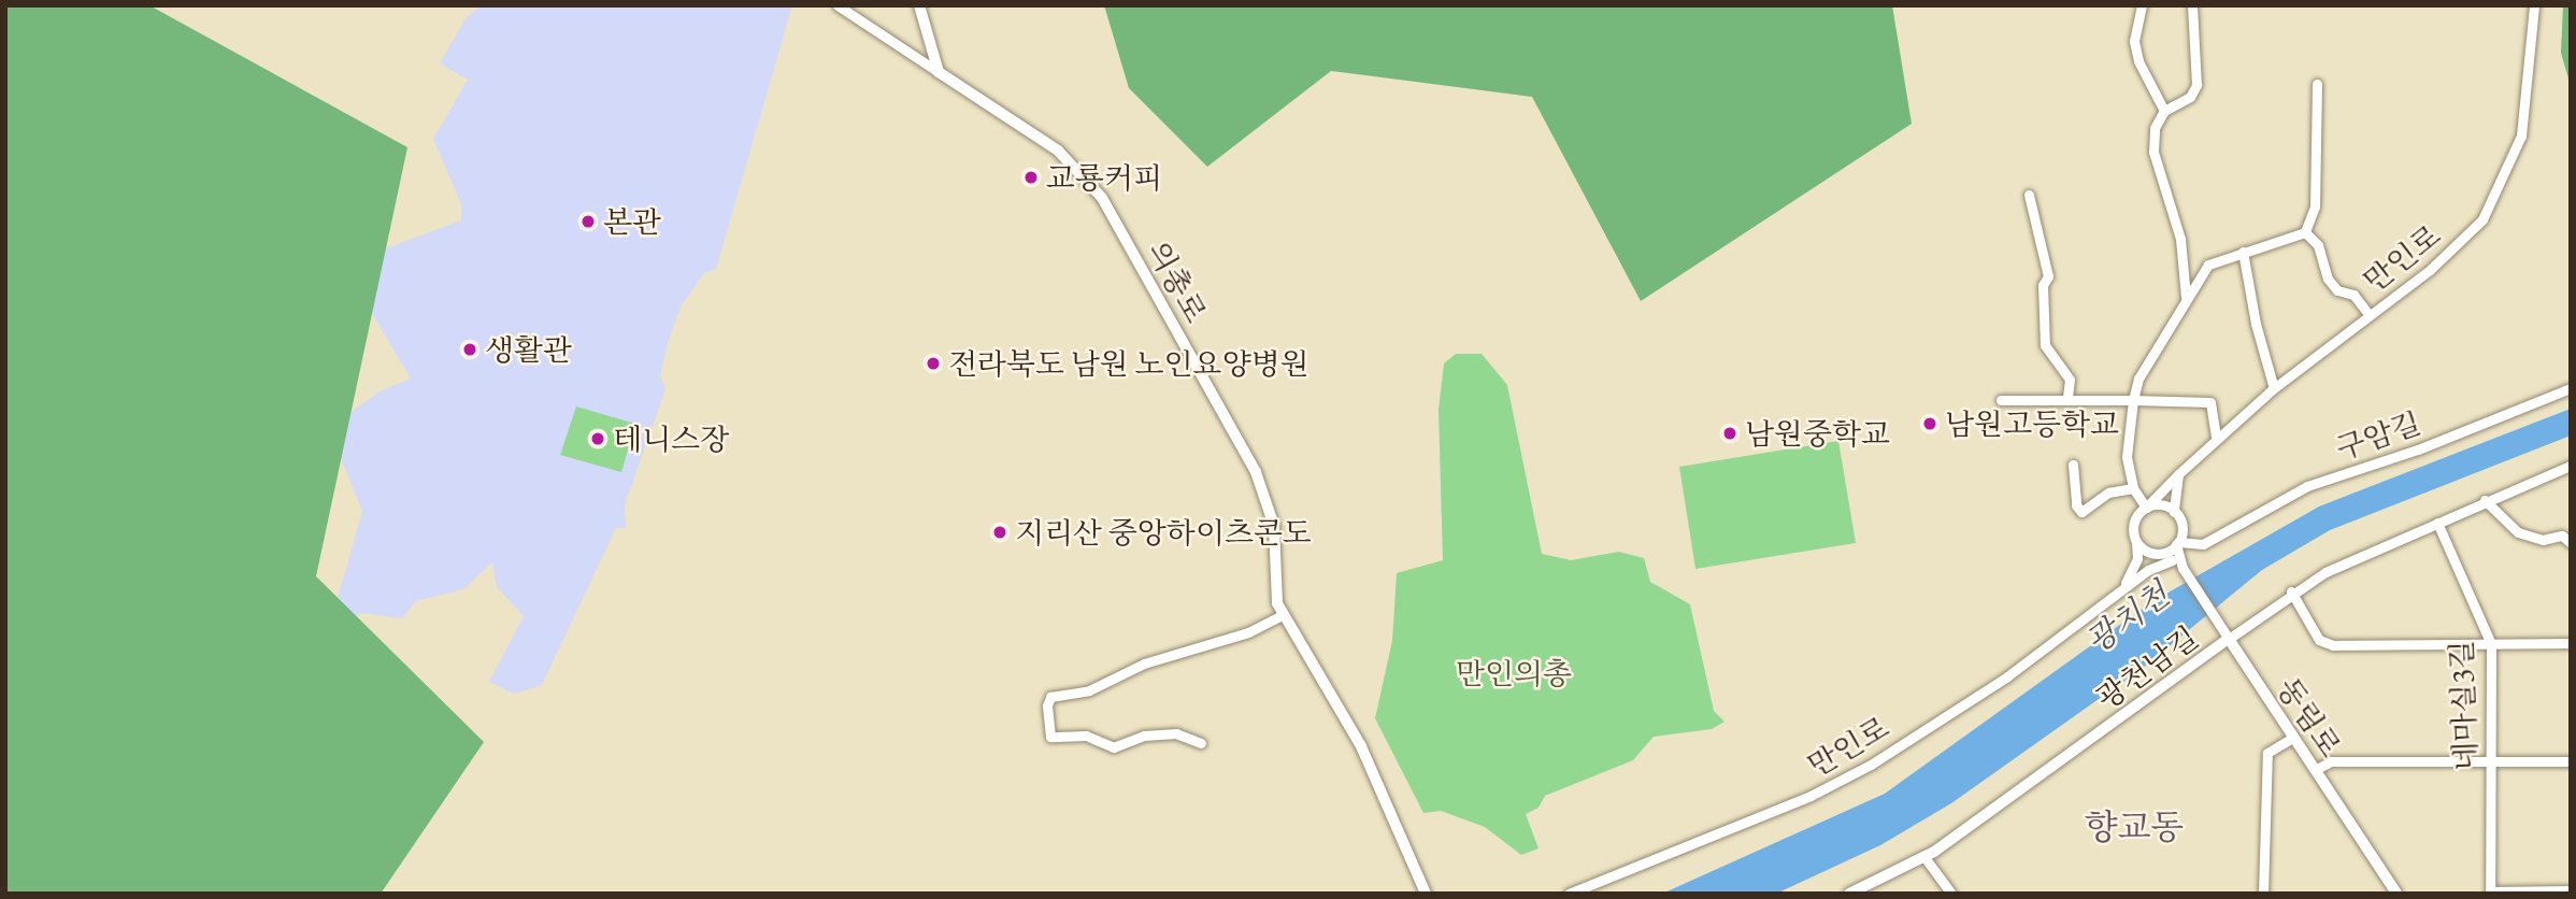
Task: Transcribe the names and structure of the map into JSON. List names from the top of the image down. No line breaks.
{"streets":{"street":["만인로","의총로","구암길","광천남길","네마실3길","동림로"]},"crossings":[["만인로","구암길"],["광천남길","네마실3길"],["광천남길","동림로"]],"districts":["향교동"],"water":["광치천"],"parks":["만인의총"],"places":["교룡커피","본관","생활관","전라북도 남원 노인요양병원","남원고등학교","남원중학교","테니스장","지리산 중앙하이츠콘도"]}
